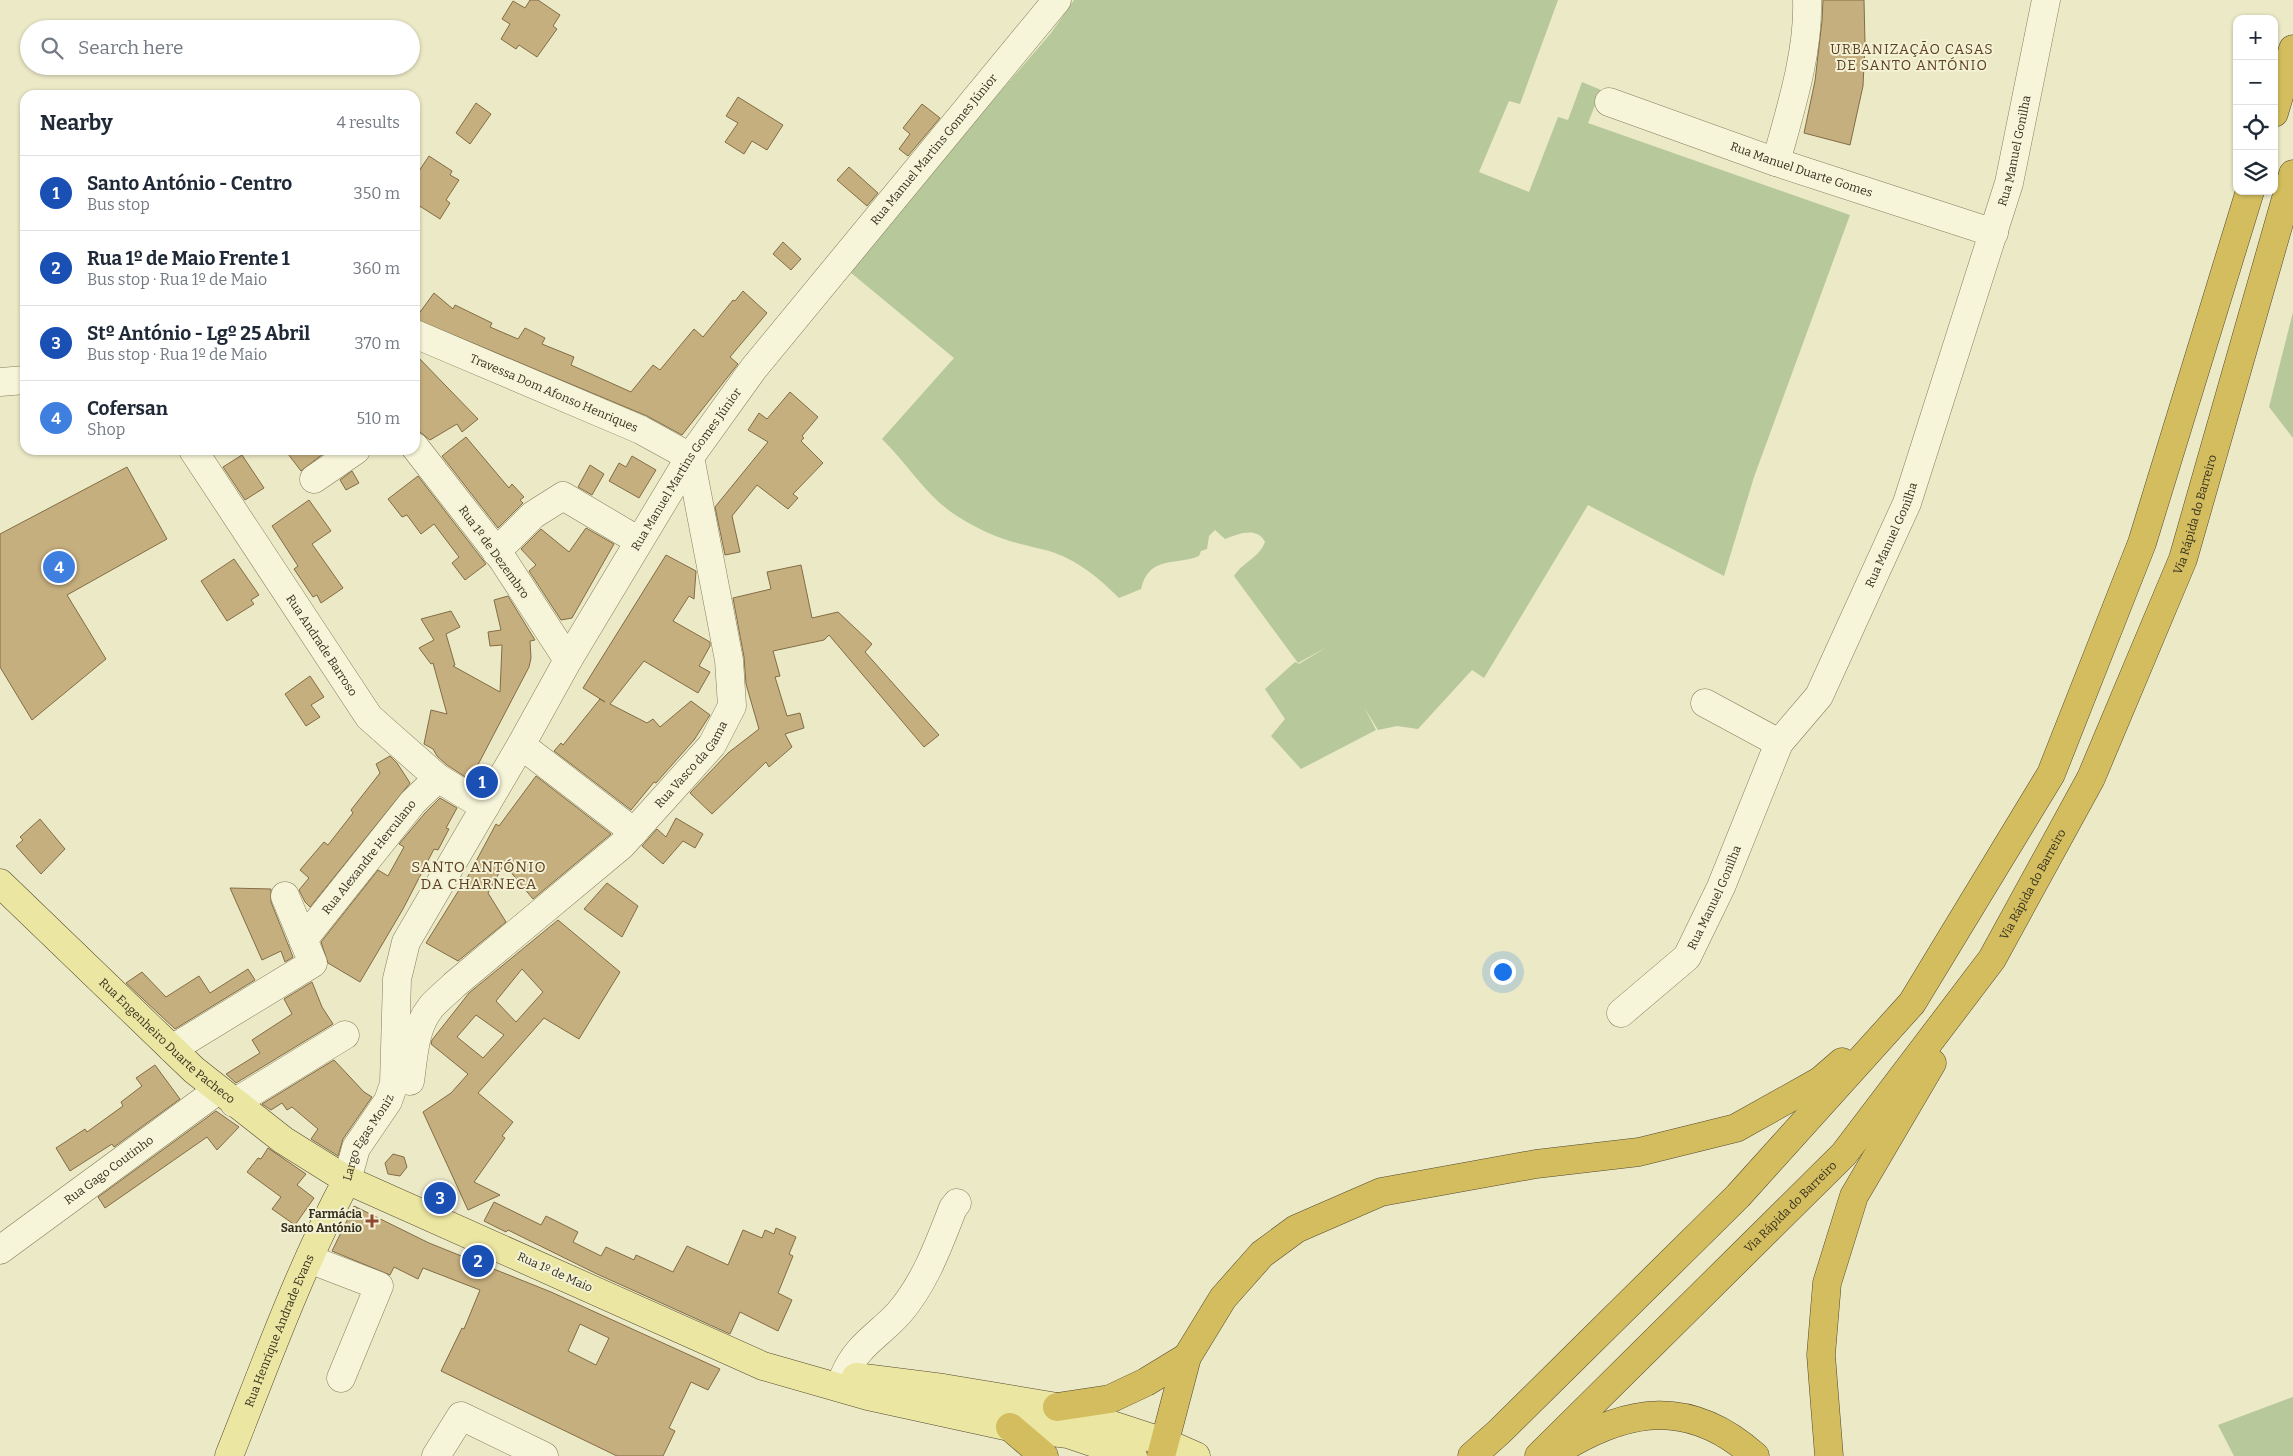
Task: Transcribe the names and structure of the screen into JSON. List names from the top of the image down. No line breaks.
{"streets":{"highway":["Via Rápida do Barreiro"],"main road":["Rua Engenheiro Duarte Pacheco","Rua 1º de Maio","Rua Henrique Andrade Evans"],"street":["Rua Manuel Martins Gomes Júnior","Rua Manuel Gonilha","Rua Manuel Duarte Gomes","Travessa Dom Afonso Henriques","Rua 1º de Dezembro","Rua Andrade Barroso","Rua Vasco da Gama","Rua Alexandre Herculano","Largo Egas Moniz","Rua Gago Coutinho"]},"crossings":[["Rua Manuel Martins Gomes Júnior","Travessa Dom Afonso Henriques"],["Rua Manuel Martins Gomes Júnior","Rua 1º de Dezembro"],["Rua Manuel Martins Gomes Júnior","Rua Andrade Barroso"],["Rua Manuel Martins Gomes Júnior","Rua Vasco da Gama"],["Rua Manuel Martins Gomes Júnior","Largo Egas Moniz"],["Rua Manuel Gonilha","Rua Manuel Duarte Gomes"],["Travessa Dom Afonso Henriques","Rua Vasco da Gama"],["Rua Andrade Barroso","Rua Alexandre Herculano"],["Rua Vasco da Gama","Largo Egas Moniz"],["Rua Engenheiro Duarte Pacheco","Largo Egas Moniz"],["Rua Engenheiro Duarte Pacheco","Rua Gago Coutinho"],["Rua Engenheiro Duarte Pacheco","Rua 1º de Maio"],["Rua Engenheiro Duarte Pacheco","Rua Henrique Andrade Evans"],["Largo Egas Moniz","Rua 1º de Maio"],["Largo Egas Moniz","Rua Henrique Andrade Evans"],["Rua 1º de Maio","Rua Henrique Andrade Evans"]],"districts":["URBANIZAÇÃO CASAS DE SANTO ANTÓNIO","SANTO ANTÓNIO DA CHARNECA"],"places":{"health":["Farmácia Santo António"]},"page":{"map_buttons":["+","−"],"search":"Search here","heading":["Nearby","4 results"],"list":[{"mark":"1","name":"Santo António - Centro","note":"Bus stop","value":"350 m"},{"mark":"2","name":"Rua 1º de Maio Frente 1","note":"Bus stop · Rua 1º de Maio","value":"360 m"},{"mark":"3","name":"Stº António - Lgº 25 Abril","note":"Bus stop · Rua 1º de Maio","value":"370 m"},{"mark":"4","name":"Cofersan","note":"Shop","value":"510 m"}],"pins":["4","1","3","2"]}}
